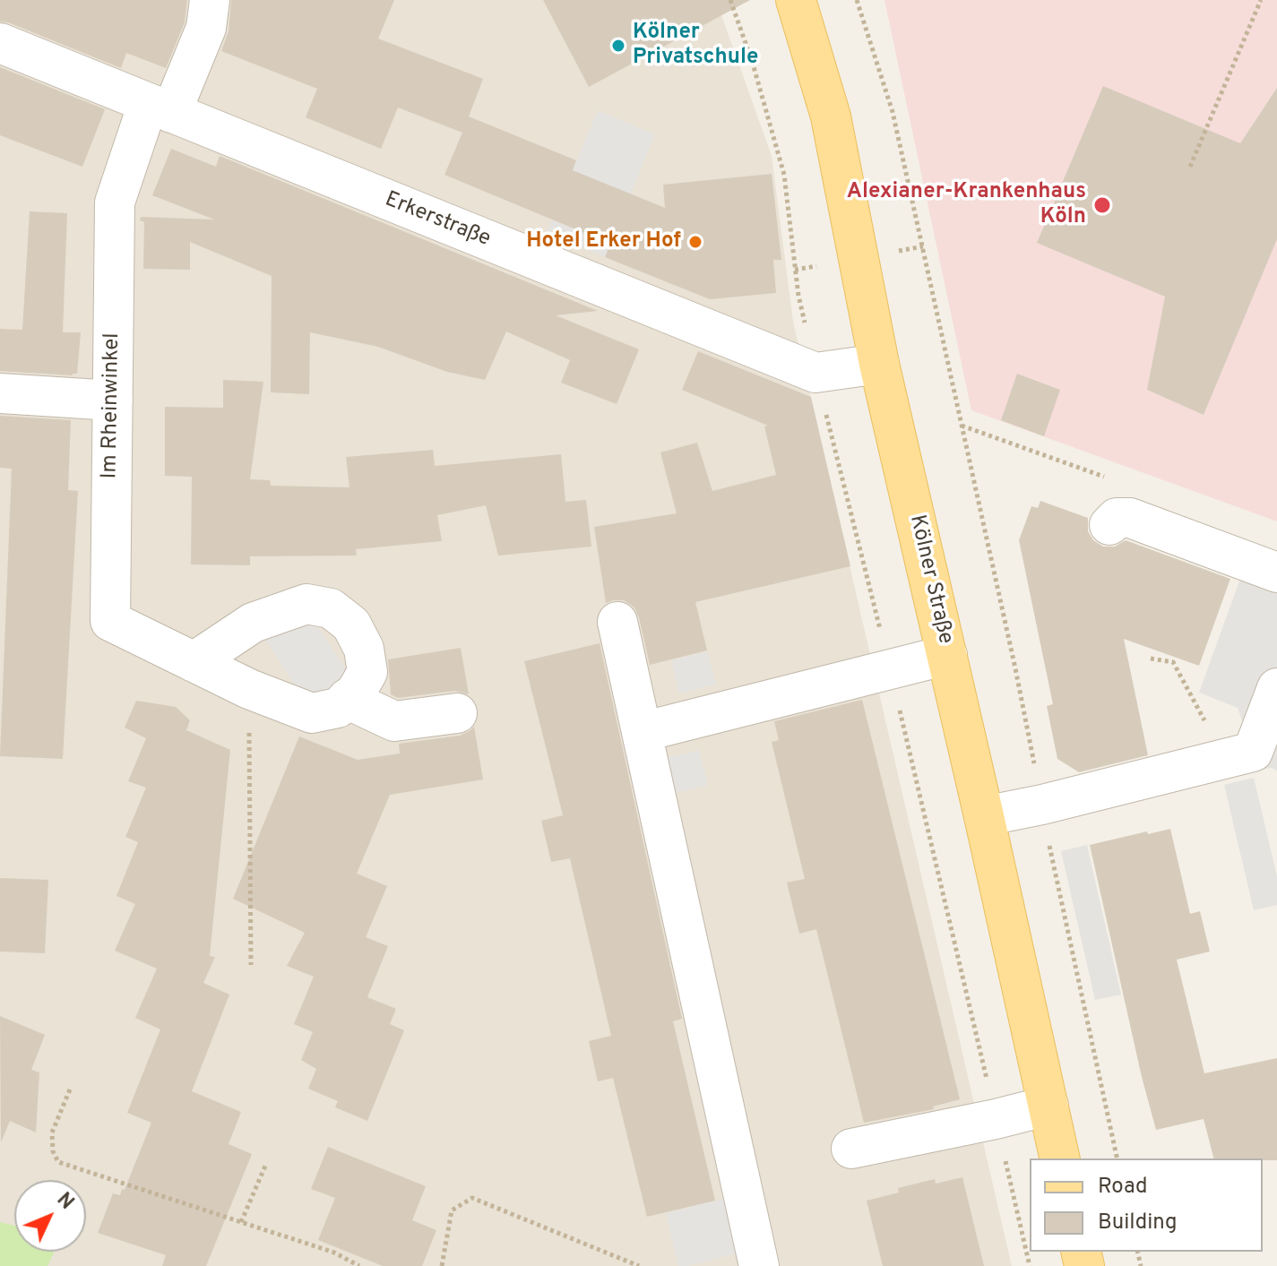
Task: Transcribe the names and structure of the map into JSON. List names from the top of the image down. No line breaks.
{"streets":{"main road":["Kölner Straße"],"street":["Erkerstraße","Im Rheinwinkel"]},"crossings":[["Erkerstraße","Im Rheinwinkel"],["Erkerstraße","Kölner Straße"]],"places":["Kölner Privatschule","Alexianer-Krankenhaus Köln","Hotel Erker Hof"],"legend":["Road","Building"],"north":"top right"}
